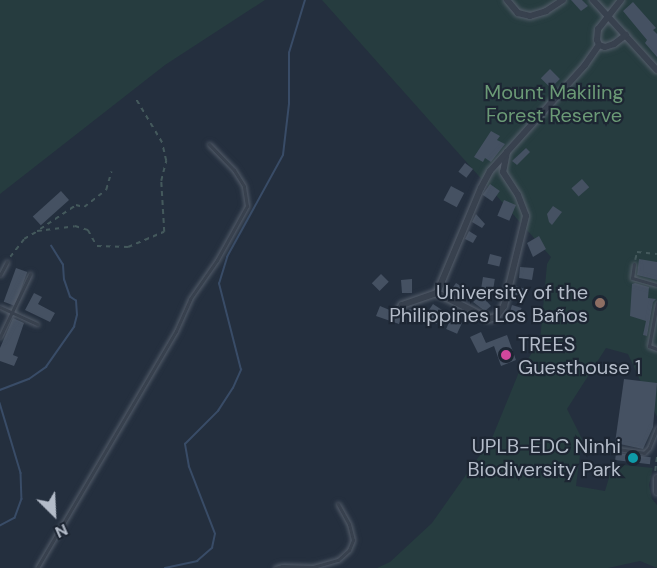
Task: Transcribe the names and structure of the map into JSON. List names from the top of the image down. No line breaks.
{"parks":["Mount Makiling Forest Reserve"],"places":["University of the Philippines Los Baños","TREES Guesthouse 1","UPLB-EDC Ninhi Biodiversity Park"],"north":"bottom right"}
